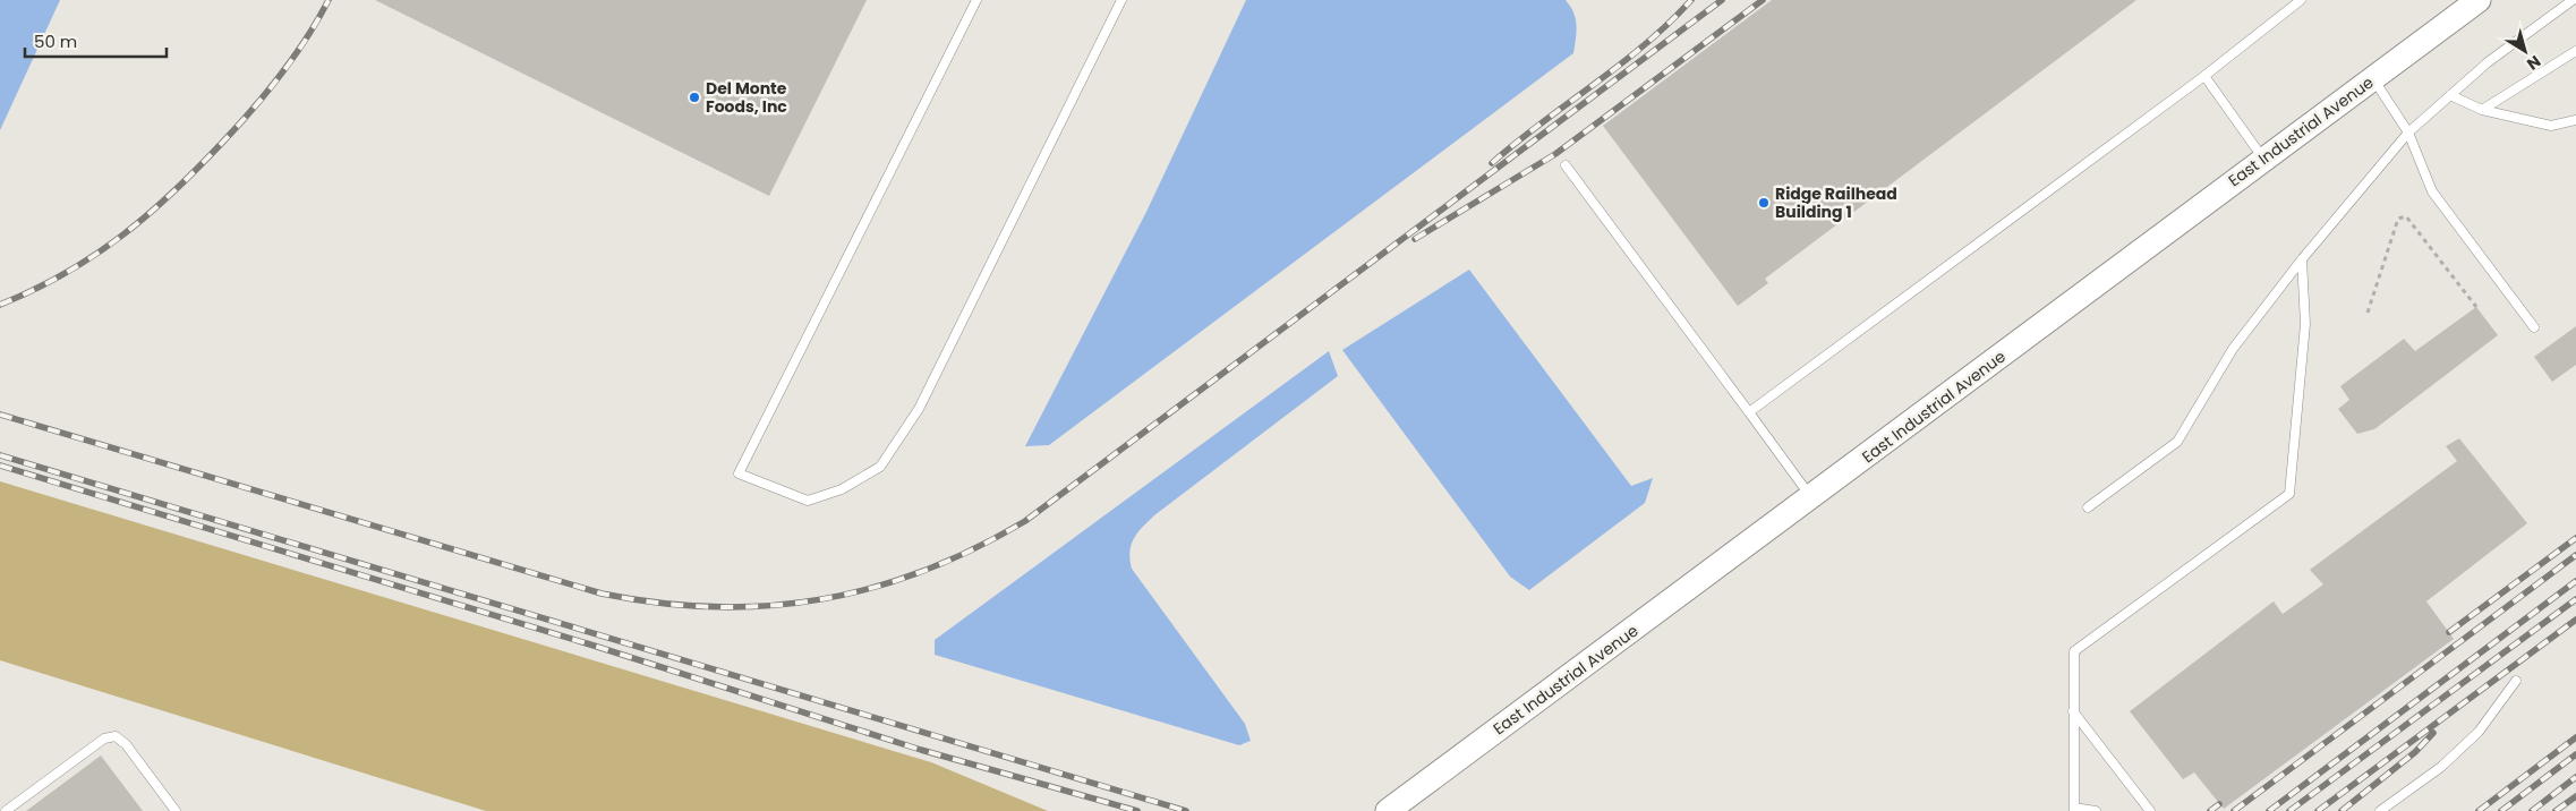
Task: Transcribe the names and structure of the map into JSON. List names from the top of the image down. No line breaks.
{"streets":{"street":["East Industrial Avenue"]},"places":["Del Monte Foods, Inc","Ridge Railhead Building 1"],"scale_bar":"50 m","north":"bottom right"}
